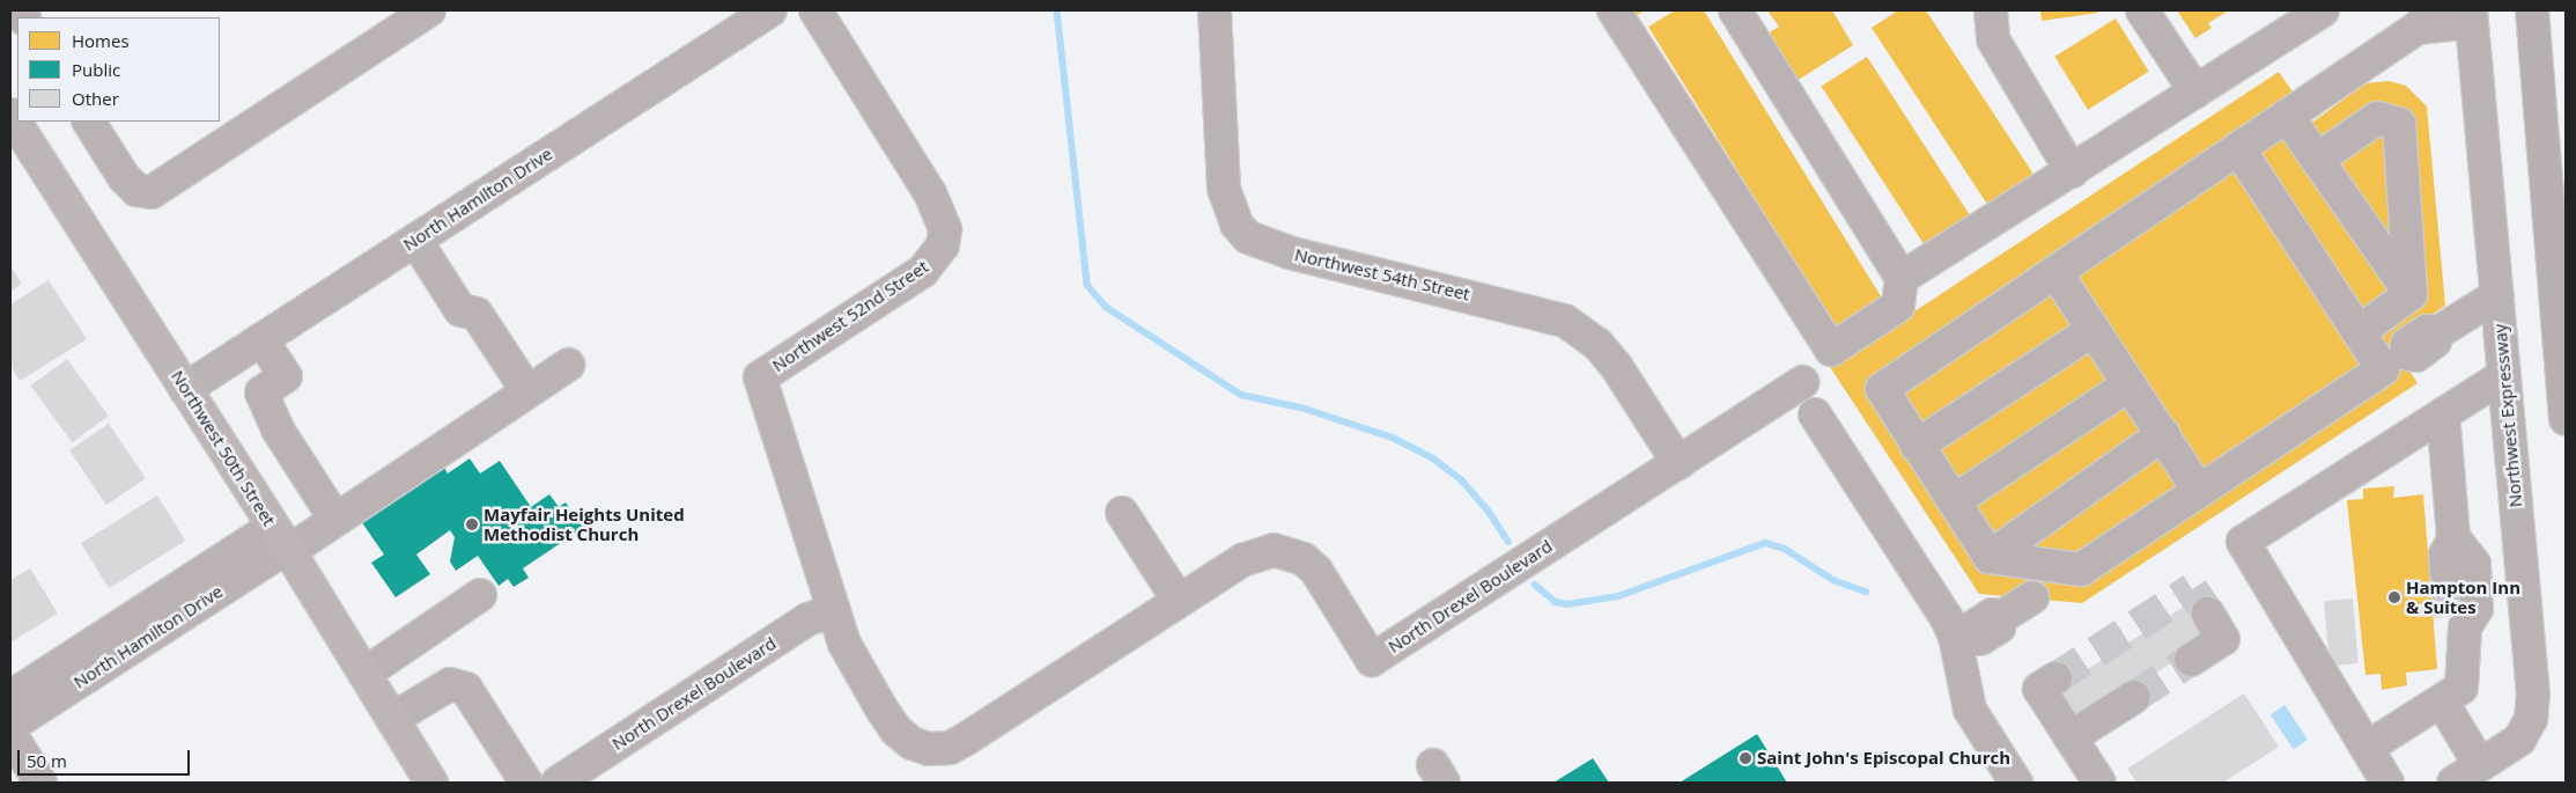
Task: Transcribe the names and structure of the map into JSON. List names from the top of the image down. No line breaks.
{"streets":{"main road":["Northwest 50th Street"],"street":["North Hamilton Drive","Northwest 54th Street","Northwest 52nd Street","Northwest Expressway","North Drexel Boulevard"]},"crossings":[["North Hamilton Drive","Northwest 50th Street"],["Northwest 54th Street","North Drexel Boulevard"],["Northwest 52nd Street","North Drexel Boulevard"]],"places":["Mayfair Heights United Methodist Church","Hampton Inn & Suites","Saint John's Episcopal Church"],"legend":["Homes","Public","Other"],"scale_bar":"50 m"}
